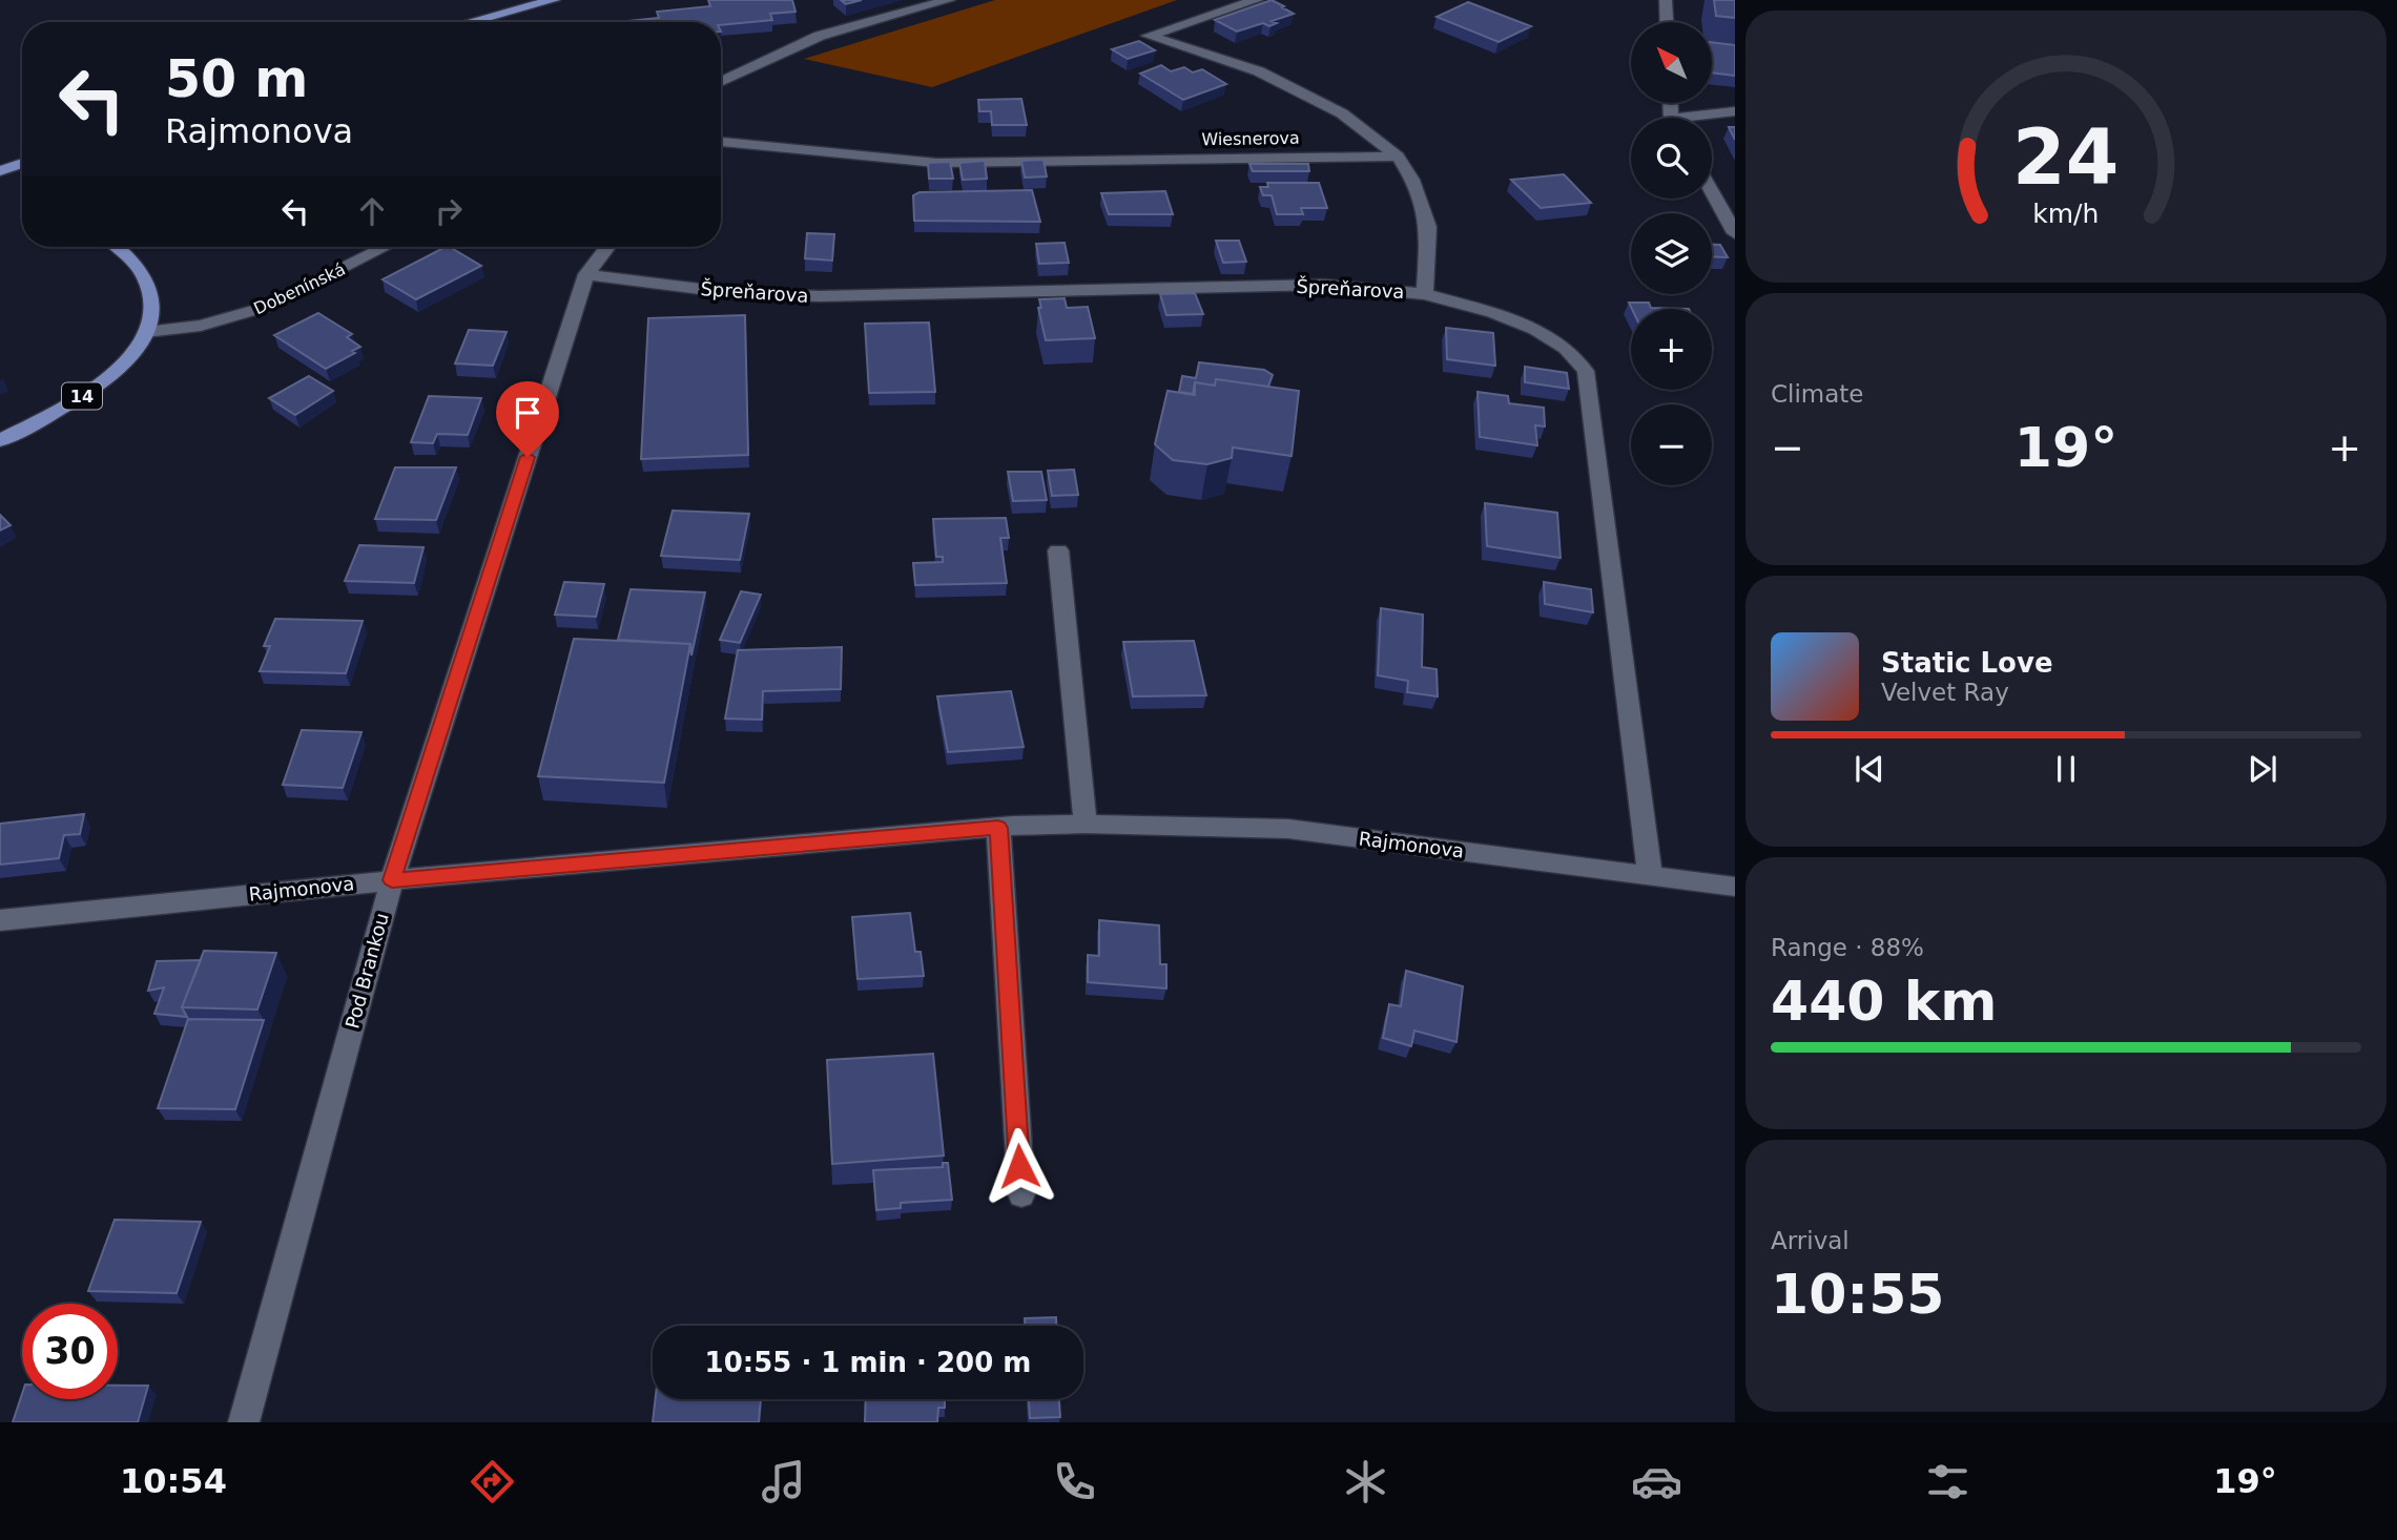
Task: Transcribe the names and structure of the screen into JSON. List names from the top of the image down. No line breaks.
{"streets":{"main road":["14"],"street":["Wiesnerova","Dobenínská","Špreňarova","Rajmonova","Pod Brankou"]},"crossings":[["Dobenínská","14"],["Špreňarova","Rajmonova"],["Špreňarova","Pod Brankou"],["Rajmonova","Pod Brankou"]],"north":"top left","page":{"map_buttons":["+","−"],"turn":["50 m","Rajmonova"],"tile":["Climate",["Range · 88%","440 km"],["Arrival","10:55"]],"heat":["−","19°","+"],"song":["Static Love","Velvet Ray"],"limit":"30","trip":"10:55 · 1 min · 200 m","tabs":["10:54","19°"],"gauge":["24","km/h"]}}
